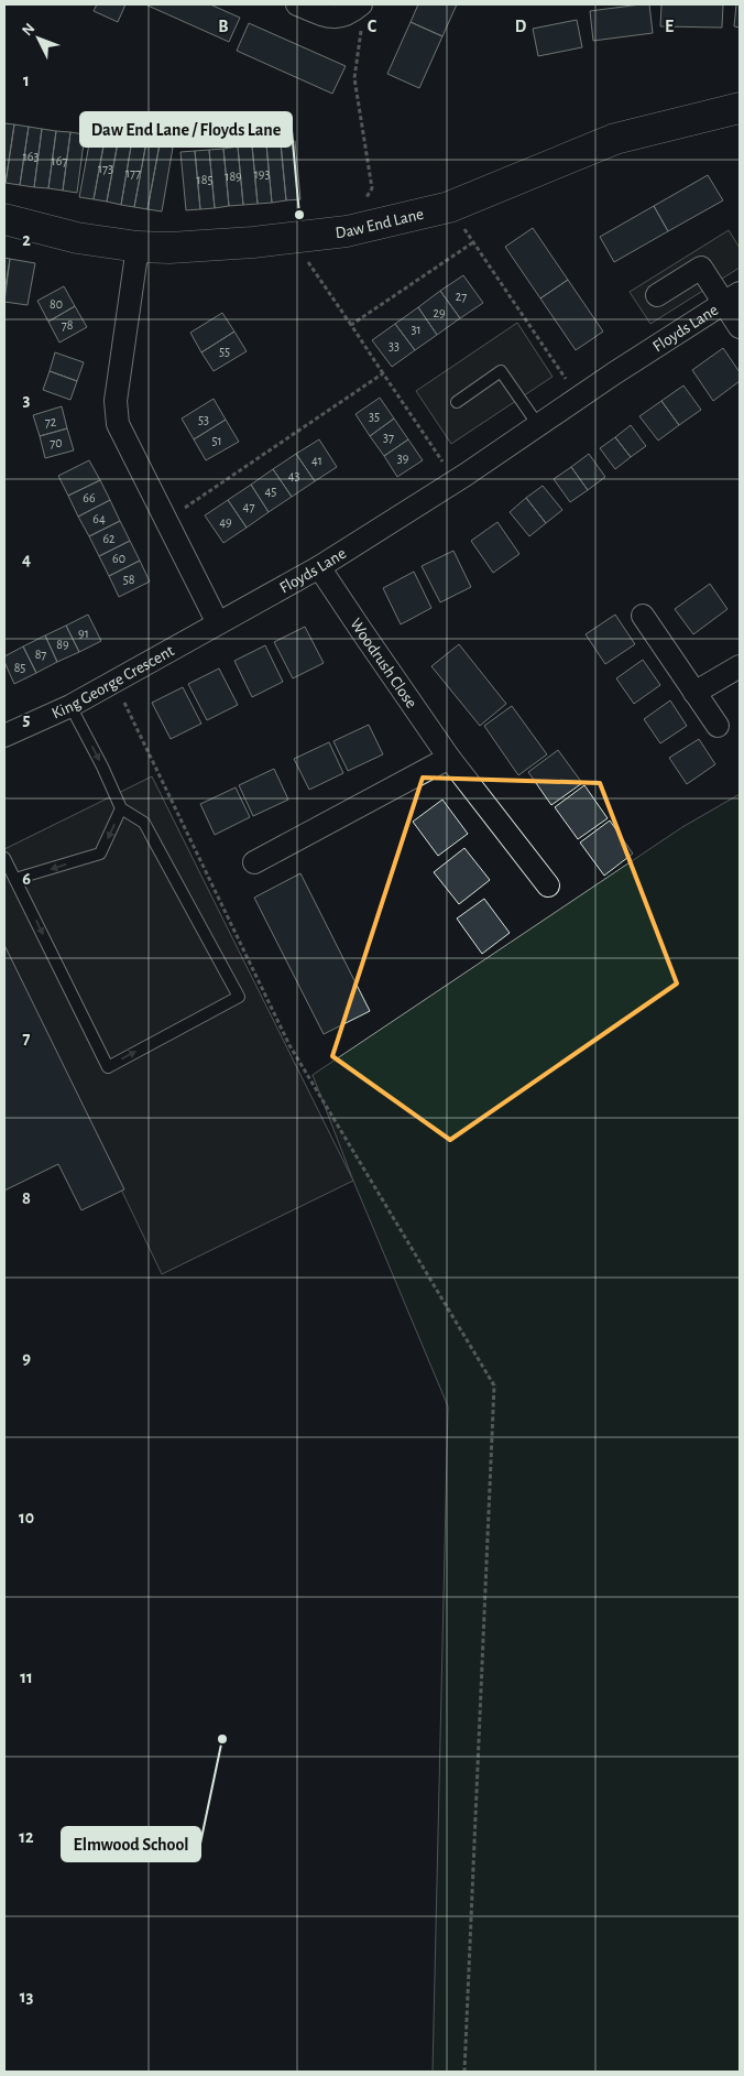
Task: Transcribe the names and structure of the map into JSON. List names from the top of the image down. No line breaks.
{"streets":{"main road":["Daw End Lane"],"street":["Floyds Lane","Woodrush Close","King George Crescent"]},"crossings":[["Floyds Lane","Woodrush Close"],["Floyds Lane","King George Crescent"]],"places":["Daw End Lane / Floyds Lane","Elmwood School"],"house_numbers":["163","167","173","177","193","189","185","27","80","29","78","31","33","55","35","53","72","37","51","70","39","41","43","45","66","47","64","49","62","60","58","91","89","87","85"],"north":"top left","grid":{"columns":["B","C","D","E"],"rows":["1","2","3","4","5","6","7","8","9","10","11","12","13"]}}
